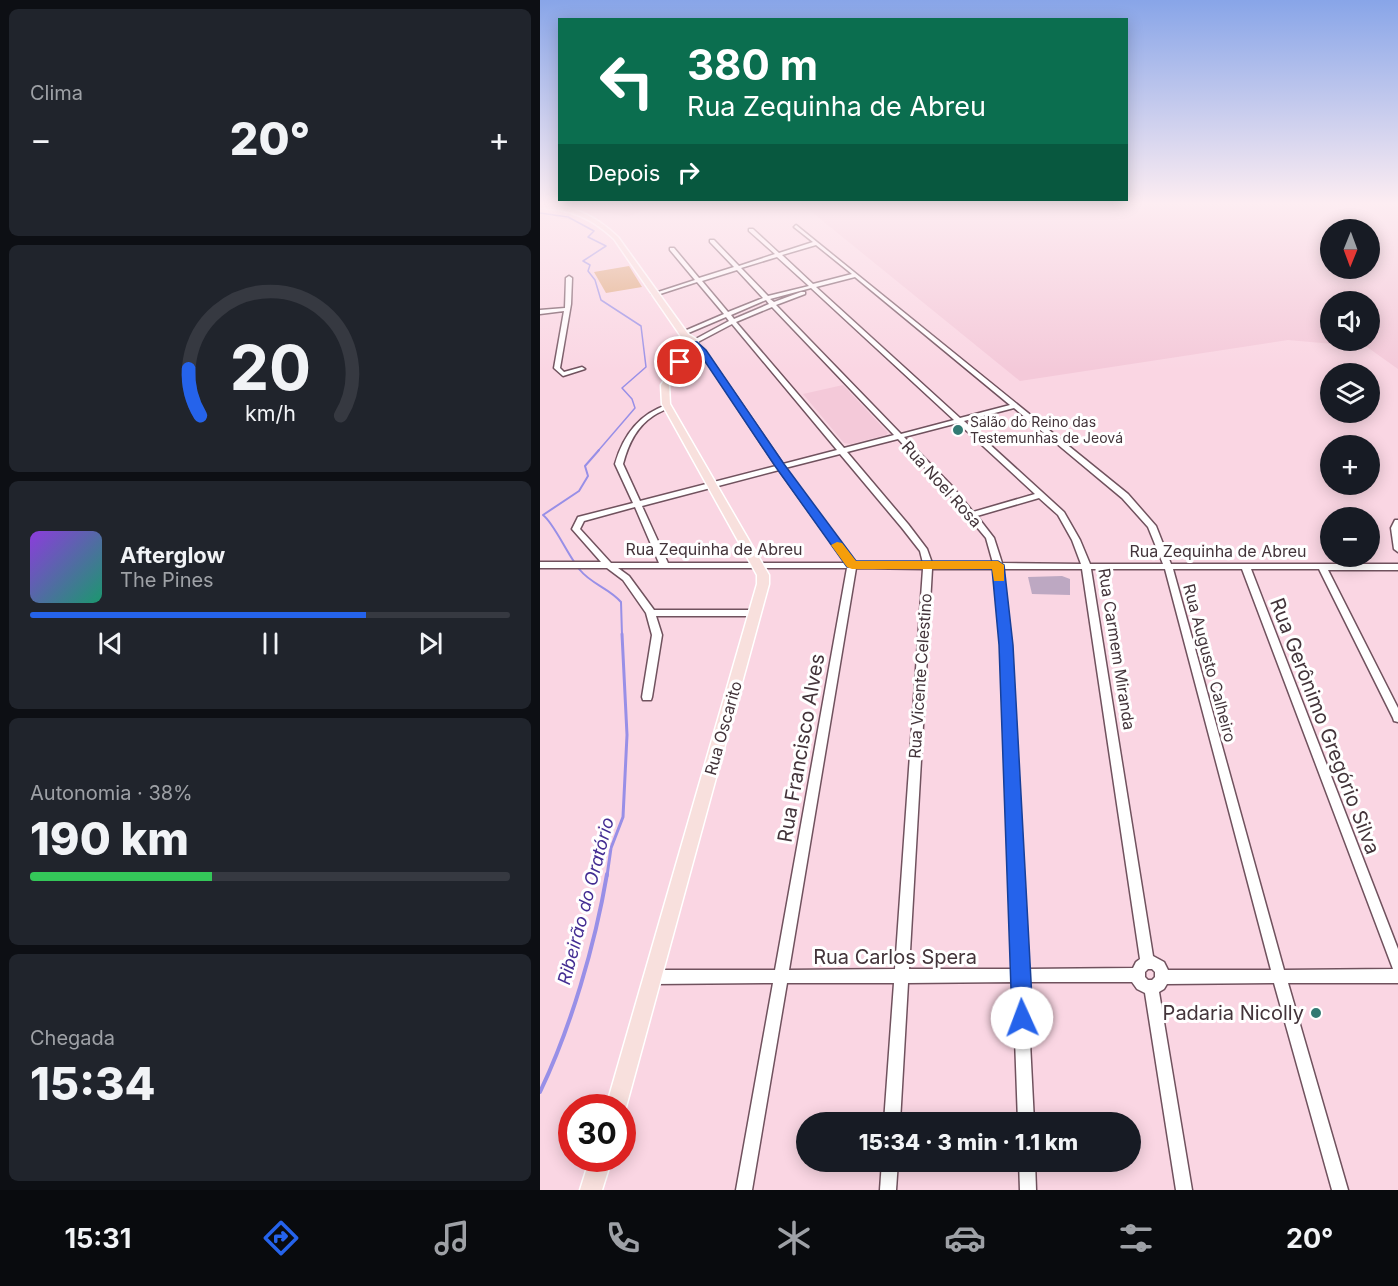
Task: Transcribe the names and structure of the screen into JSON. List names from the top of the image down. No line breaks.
{"streets":{"main road":["Rua Oscarito"],"street":["Rua Noel Rosa","Rua Zequinha de Abreu","Rua Carmem Miranda","Rua Augusto Calheiro","Rua Vicente Celestino","Rua Gerônimo Gregório Silva","Rua Francisco Alves","Rua Carlos Spera"]},"crossings":[["Rua Noel Rosa","Rua Zequinha de Abreu"],["Rua Noel Rosa","Rua Carlos Spera"],["Rua Zequinha de Abreu","Rua Carmem Miranda"],["Rua Zequinha de Abreu","Rua Augusto Calheiro"],["Rua Zequinha de Abreu","Rua Vicente Celestino"],["Rua Zequinha de Abreu","Rua Gerônimo Gregório Silva"],["Rua Zequinha de Abreu","Rua Oscarito"],["Rua Zequinha de Abreu","Rua Francisco Alves"],["Rua Vicente Celestino","Rua Carlos Spera"],["Rua Oscarito","Rua Carlos Spera"],["Rua Francisco Alves","Rua Carlos Spera"]],"water":["Ribeirão do Oratório"],"places":["Salão do Reino das Testemunhas de Jeová","Padaria Nicolly"],"north":"bottom","page":{"tile":["Clima",["Autonomia · 38%","190 km"],["Chegada","15:34"]],"turn":["380 m","Rua Zequinha de Abreu"],"heat":["−","20°","+"],"then":"Depois","map_buttons":["+","−"],"song":["Afterglow","The Pines"],"limit":"30","trip":"15:34 · 3 min · 1.1 km","tabs":["15:31","20°"],"gauge":["20","km/h"]}}
